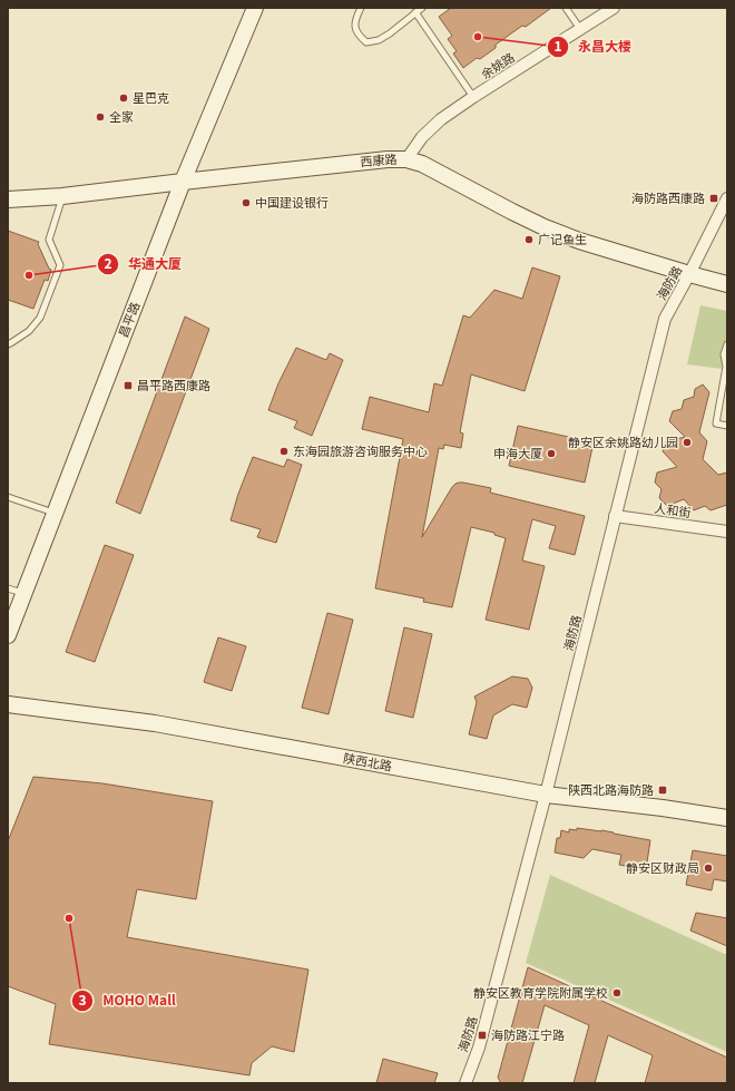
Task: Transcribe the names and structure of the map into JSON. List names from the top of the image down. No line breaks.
{"streets":{"street":["余姚路","西康路","海防路","昌平路","人和街","陕西北路"]},"crossings":[["余姚路","西康路"],["西康路","海防路"],["西康路","昌平路"],["海防路","人和街"],["海防路","陕西北路"]],"places":{"other":["永昌大楼","星巴克","全家","中国建设银行","广记鱼生","华通大厦","静安区余姚路幼儿园","东海园旅游咨询服务中心","申海大厦","静安区财政局","MOHO Mall","静安区教育学院附属学校"],"transit":["海防路西康路","昌平路西康路","陕西北路海防路","海防路江宁路"]}}
